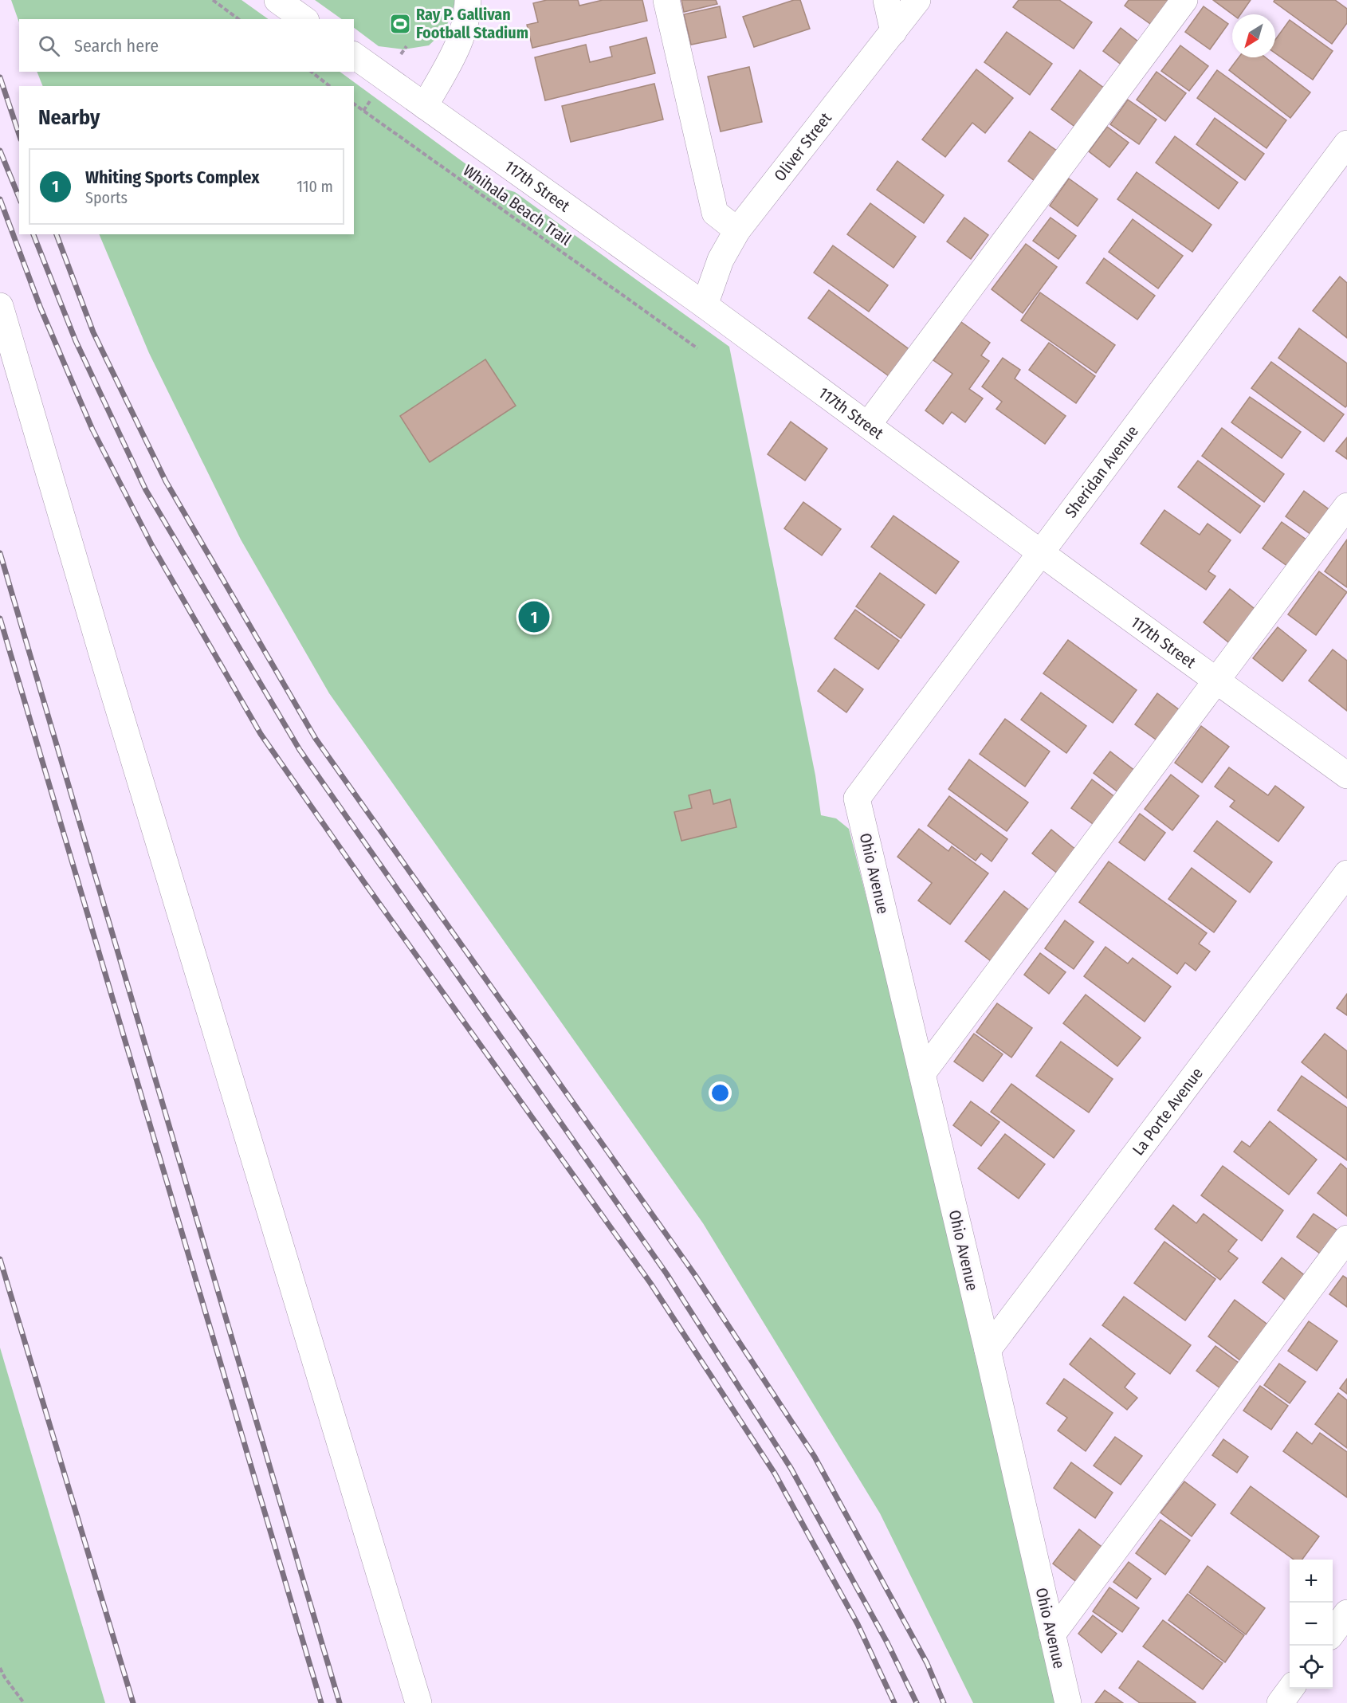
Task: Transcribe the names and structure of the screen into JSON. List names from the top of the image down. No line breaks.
{"streets":{"street":["Oliver Street","117th Street","Sheridan Avenue","Ohio Avenue","La Porte Avenue"],"path":["Whihala Beach Trail"]},"crossings":[["Oliver Street","117th Street"],["117th Street","Sheridan Avenue"],["Sheridan Avenue","Ohio Avenue"],["Ohio Avenue","La Porte Avenue"]],"places":{"sports":["Ray P. Gallivan Football Stadium"]},"north":"bottom left","page":{"search":"Search here","heading":"Nearby","list":[{"mark":"1","name":"Whiting Sports Complex","note":"Sports","value":"110 m"}],"pins":"1","map_buttons":["+","−"]}}
